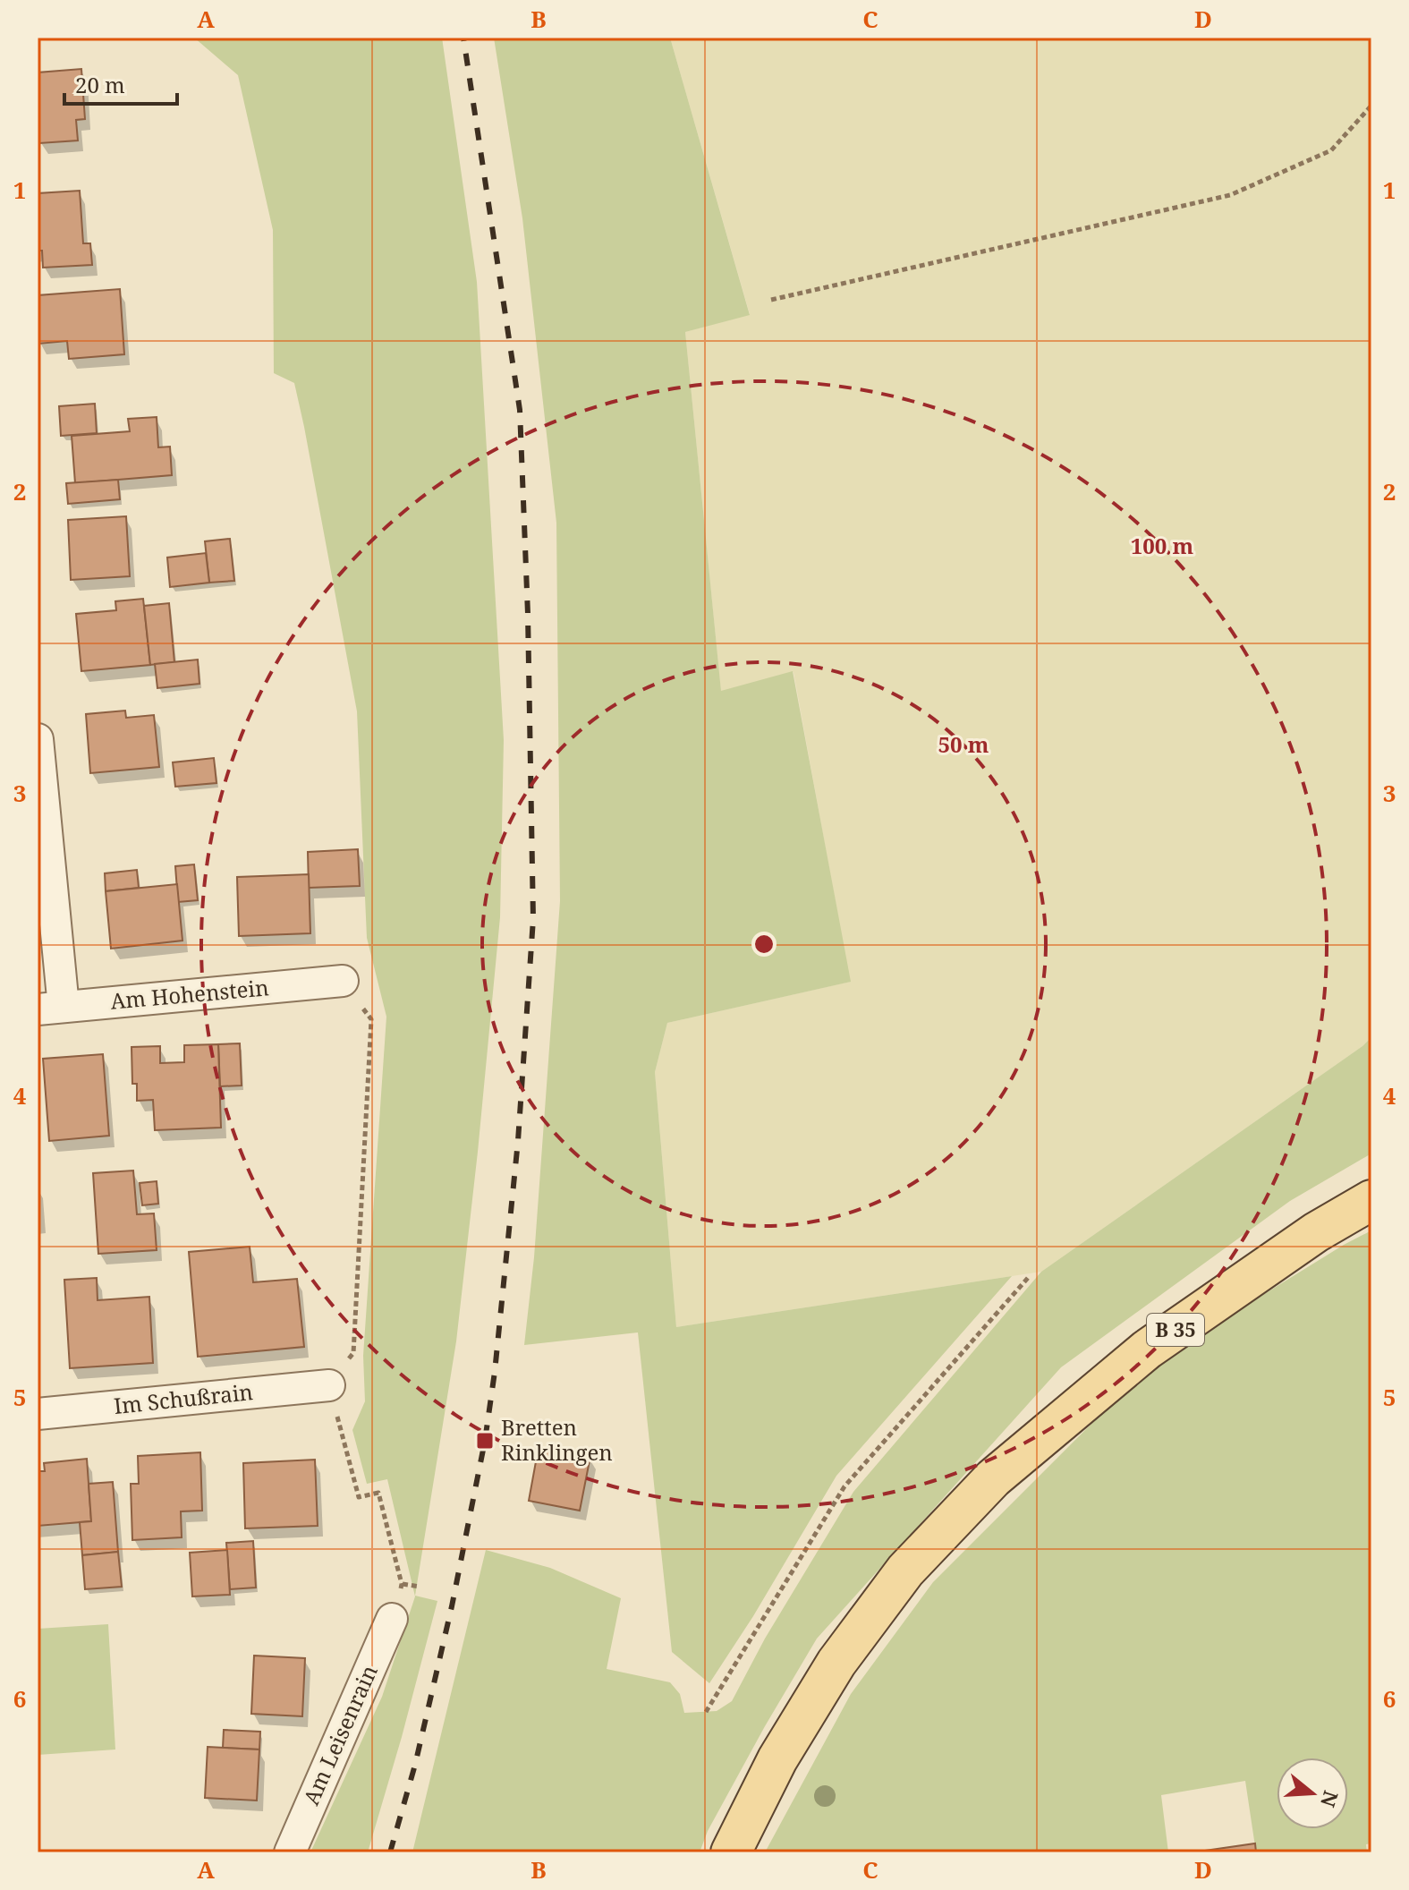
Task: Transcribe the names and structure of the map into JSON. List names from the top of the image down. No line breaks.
{"streets":{"main road":["B 35"],"street":["Am Hohenstein","Im Schußrain","Am Leisenrain"]},"places":{"transit":["Bretten Rinklingen"]},"scale_bar":"20 m","north":"right","grid":{"columns":["A","B","C","D"],"rows":["1","2","3","4","5","6"]},"rings":["100 m","50 m"]}
